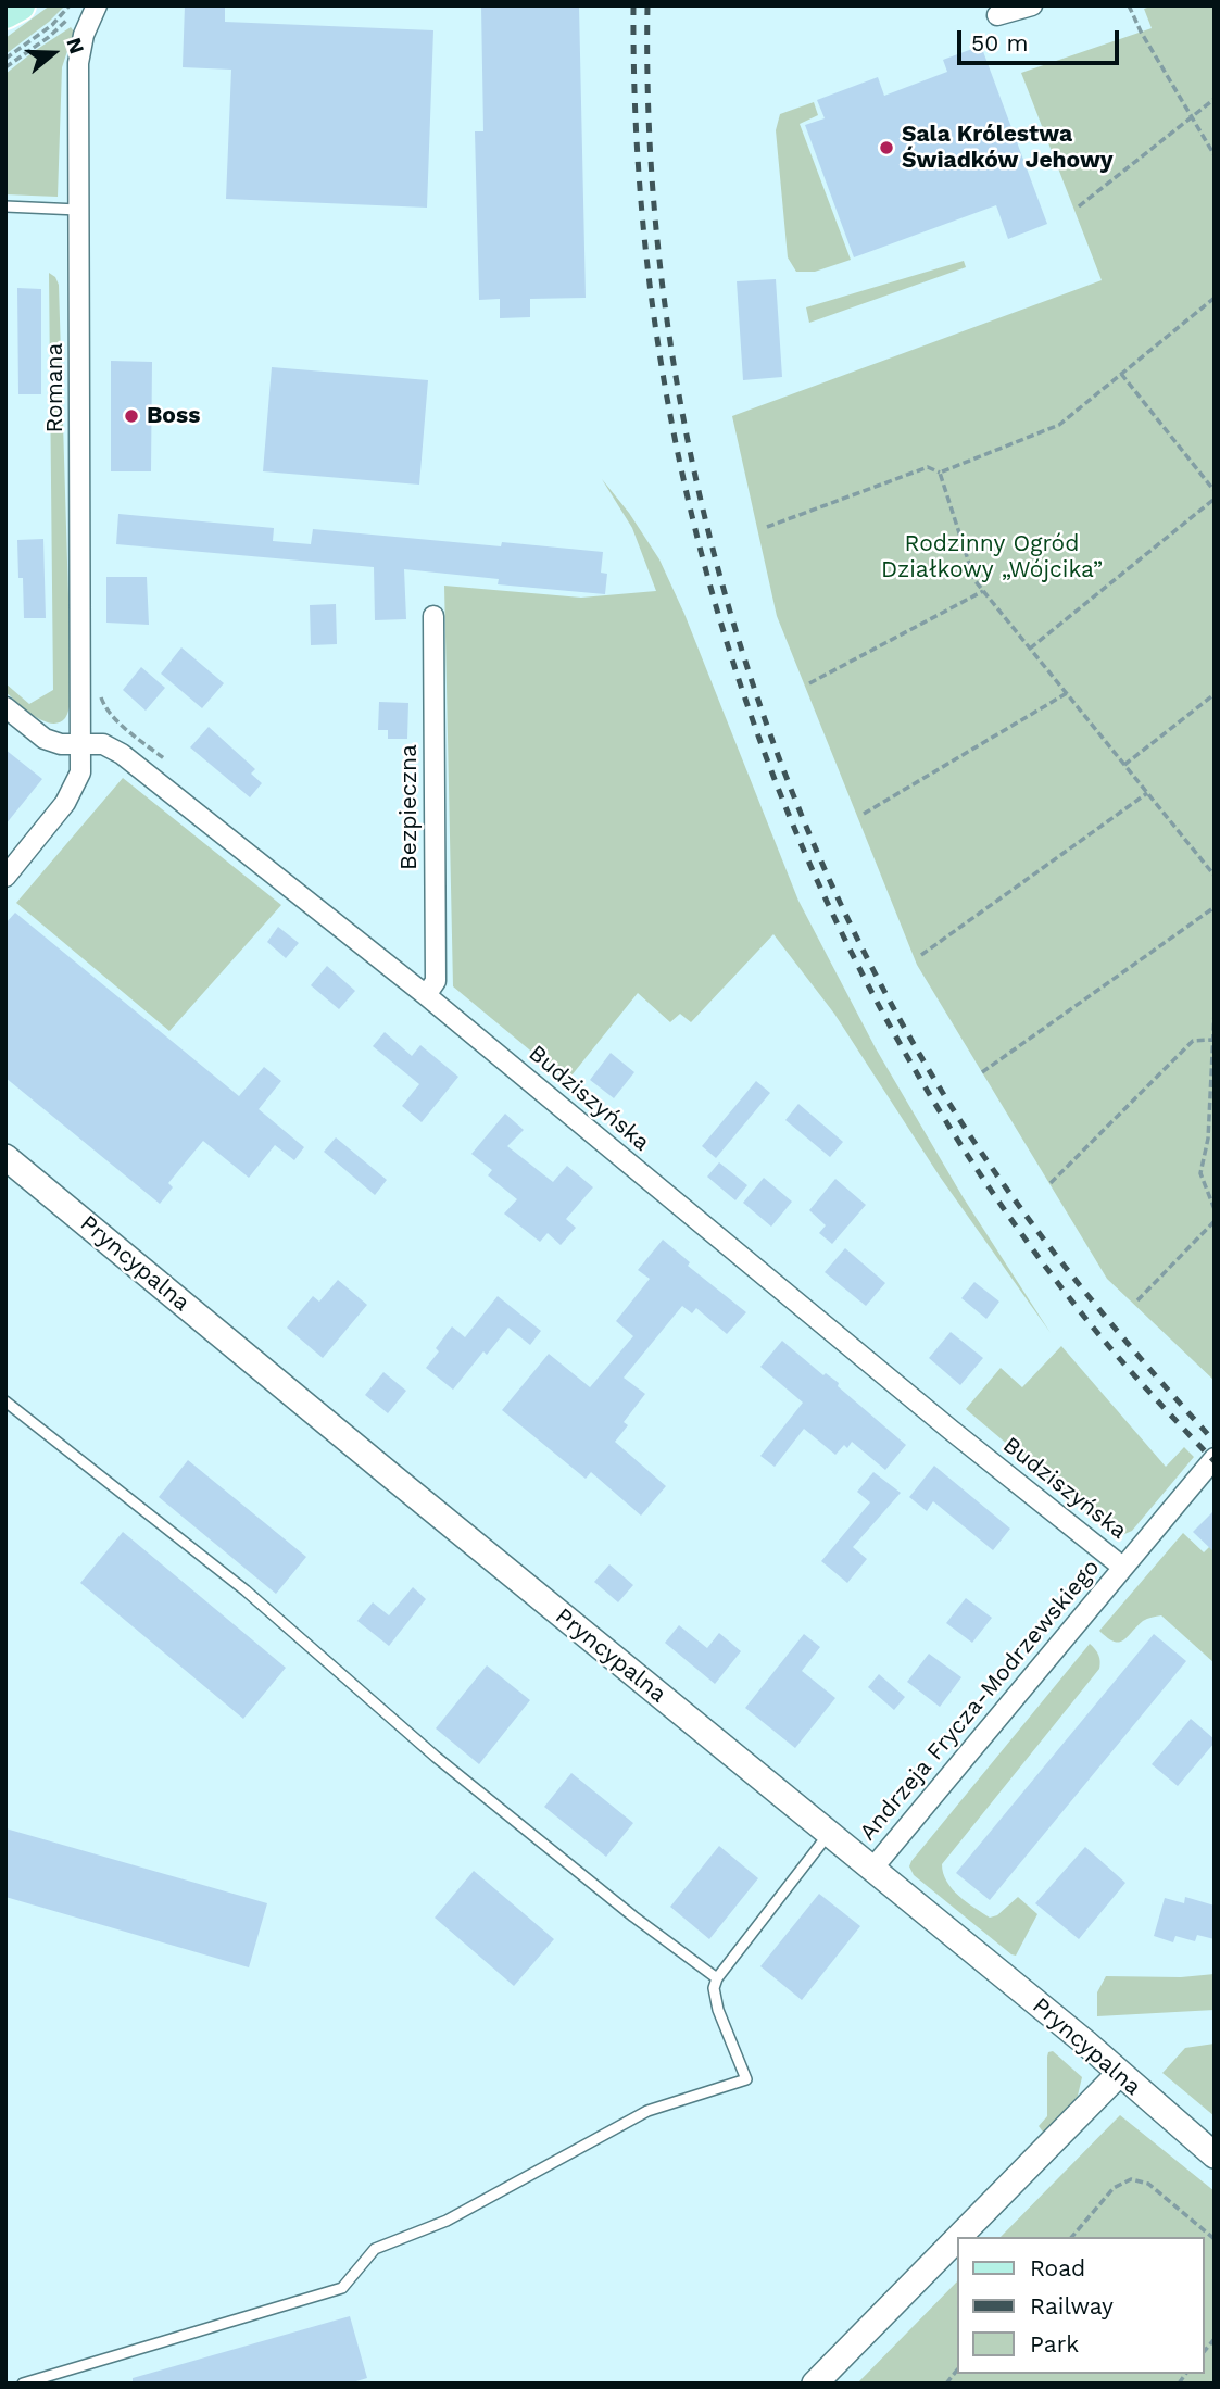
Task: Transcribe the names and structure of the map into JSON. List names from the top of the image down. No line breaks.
{"streets":{"street":["Romana","Bezpieczna","Budziszyńska","Pryncypalna","Andrzeja Frycza-Modrzewskiego"]},"crossings":[["Romana","Budziszyńska"],["Bezpieczna","Budziszyńska"],["Budziszyńska","Andrzeja Frycza-Modrzewskiego"],["Pryncypalna","Andrzeja Frycza-Modrzewskiego"]],"parks":["Rodzinny Ogród Działkowy „Wójcika”"],"places":["Sala Królestwa Świadków Jehowy","Boss"],"legend":["Road","Railway","Park"],"scale_bar":"50 m","north":"right"}
